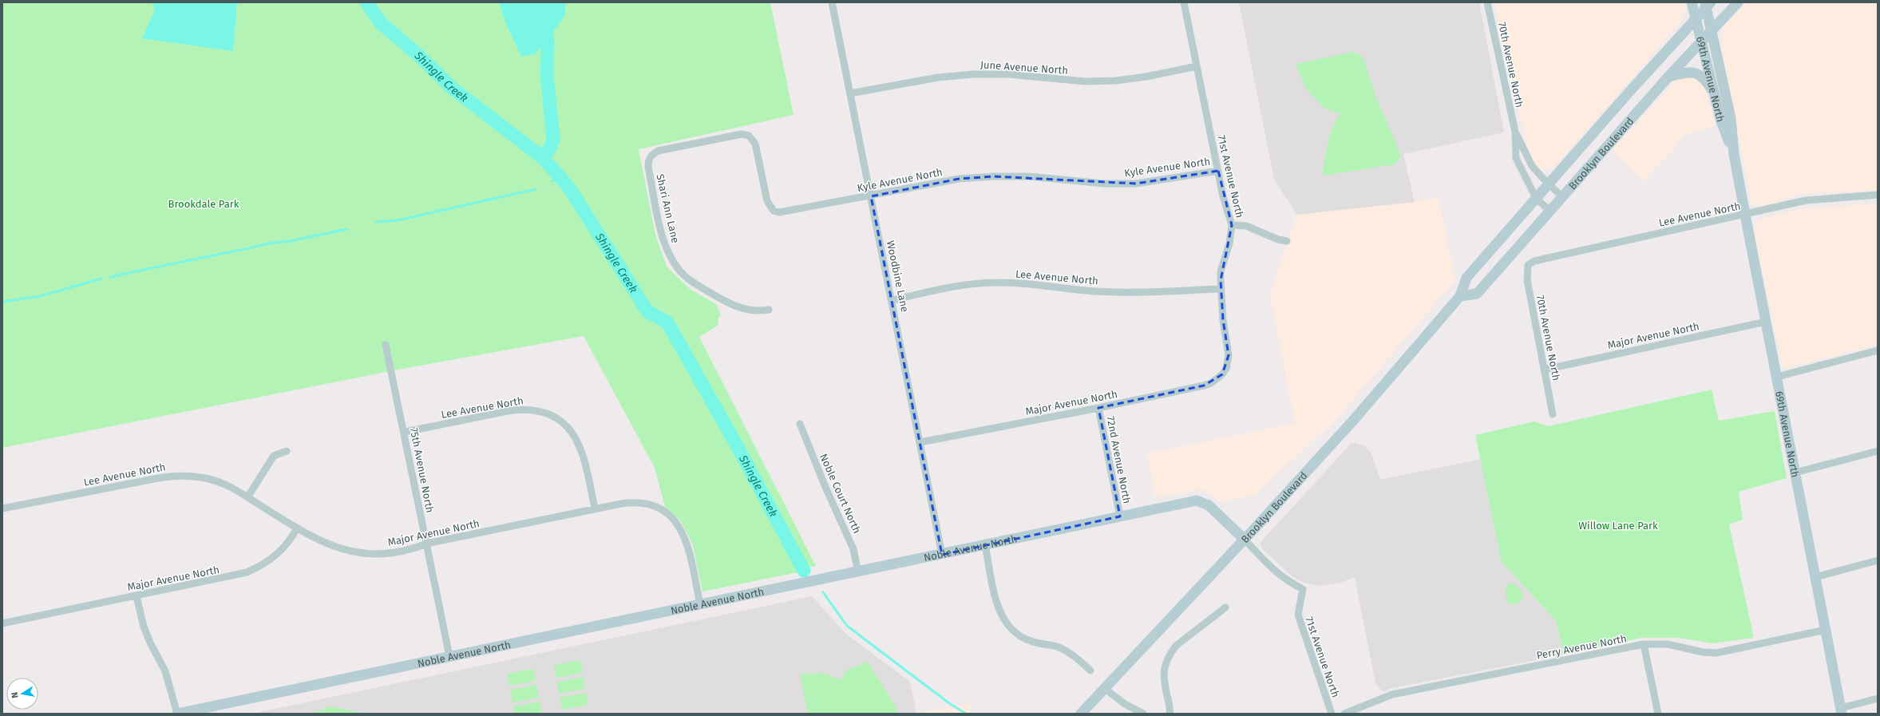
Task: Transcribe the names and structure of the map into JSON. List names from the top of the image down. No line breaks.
{"streets":{"street":["70th Avenue North","June Avenue North","69th Avenue North","Brooklyn Boulevard","Kyle Avenue North","71st Avenue North","Shari Ann Lane","Lee Avenue North","Woodbine Lane","Major Avenue North","72nd Avenue North","75th Avenue North","Noble Court North","Noble Avenue North","Perry Avenue North"]},"crossings":[["70th Avenue North","Brooklyn Boulevard"],["70th Avenue North","Lee Avenue North"],["70th Avenue North","Major Avenue North"],["June Avenue North","71st Avenue North"],["June Avenue North","Woodbine Lane"],["69th Avenue North","Brooklyn Boulevard"],["69th Avenue North","Lee Avenue North"],["69th Avenue North","Major Avenue North"],["69th Avenue North","Perry Avenue North"],["Brooklyn Boulevard","71st Avenue North"],["Brooklyn Boulevard","Noble Avenue North"],["Kyle Avenue North","71st Avenue North"],["Kyle Avenue North","Shari Ann Lane"],["Kyle Avenue North","Woodbine Lane"],["71st Avenue North","Lee Avenue North"],["71st Avenue North","Major Avenue North"],["71st Avenue North","Noble Avenue North"],["Lee Avenue North","Woodbine Lane"],["Lee Avenue North","Major Avenue North"],["Lee Avenue North","75th Avenue North"],["Woodbine Lane","Major Avenue North"],["Woodbine Lane","Noble Avenue North"],["Major Avenue North","72nd Avenue North"],["Major Avenue North","75th Avenue North"],["Major Avenue North","Noble Avenue North"],["72nd Avenue North","Noble Avenue North"],["75th Avenue North","Noble Avenue North"],["Noble Court North","Noble Avenue North"]],"water":["Shingle Creek"],"parks":["Brookdale Park","Willow Lane Park"],"north":"left"}
